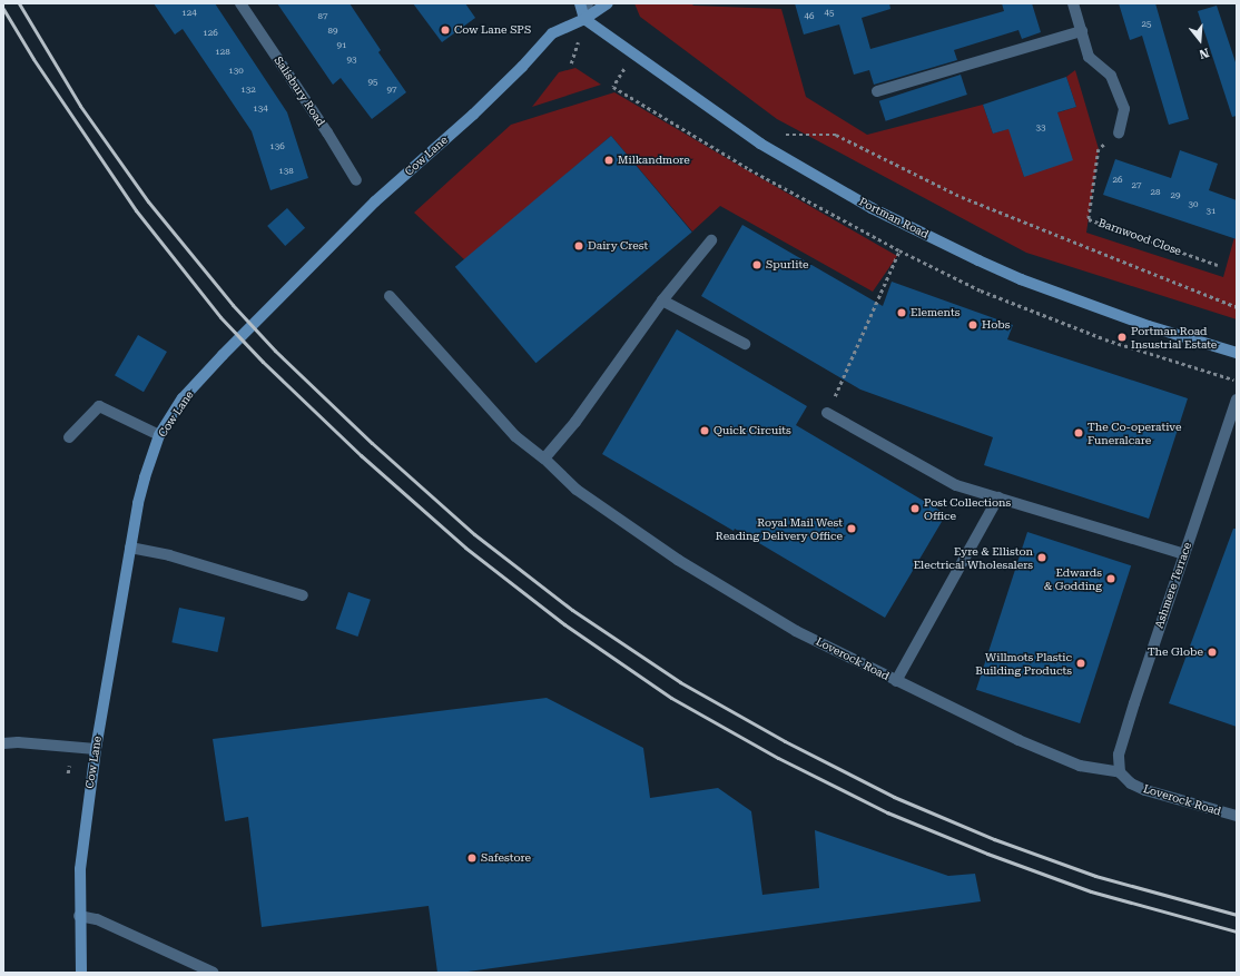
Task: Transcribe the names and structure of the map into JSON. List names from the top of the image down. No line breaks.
{"streets":{"street":["Salisbury Road","Cow Lane","Portman Road","Ashmere Terrace","Loverock Road"],"path":["Barnwood Close"]},"crossings":[["Cow Lane","Portman Road"],["Ashmere Terrace","Loverock Road"]],"places":["Cow Lane SPS","Milkandmore","Dairy Crest","Spurlite","Elements","Hobs","Portman Road Insustrial Estate","Quick Circuits","The Co-operative Funeralcare","Post Collections Office","Royal Mail West Reading Delivery Office","Eyre & Elliston Electrical Wholesalers","Edwards & Godding","The Globe","Willmots Plastic Building Products","Safestore"],"house_numbers":["124","45","87","46","25","89","126","91","128","93","130","95","132","97","134","33","136","138","26","27","28","29","30","31"],"north":"bottom"}
